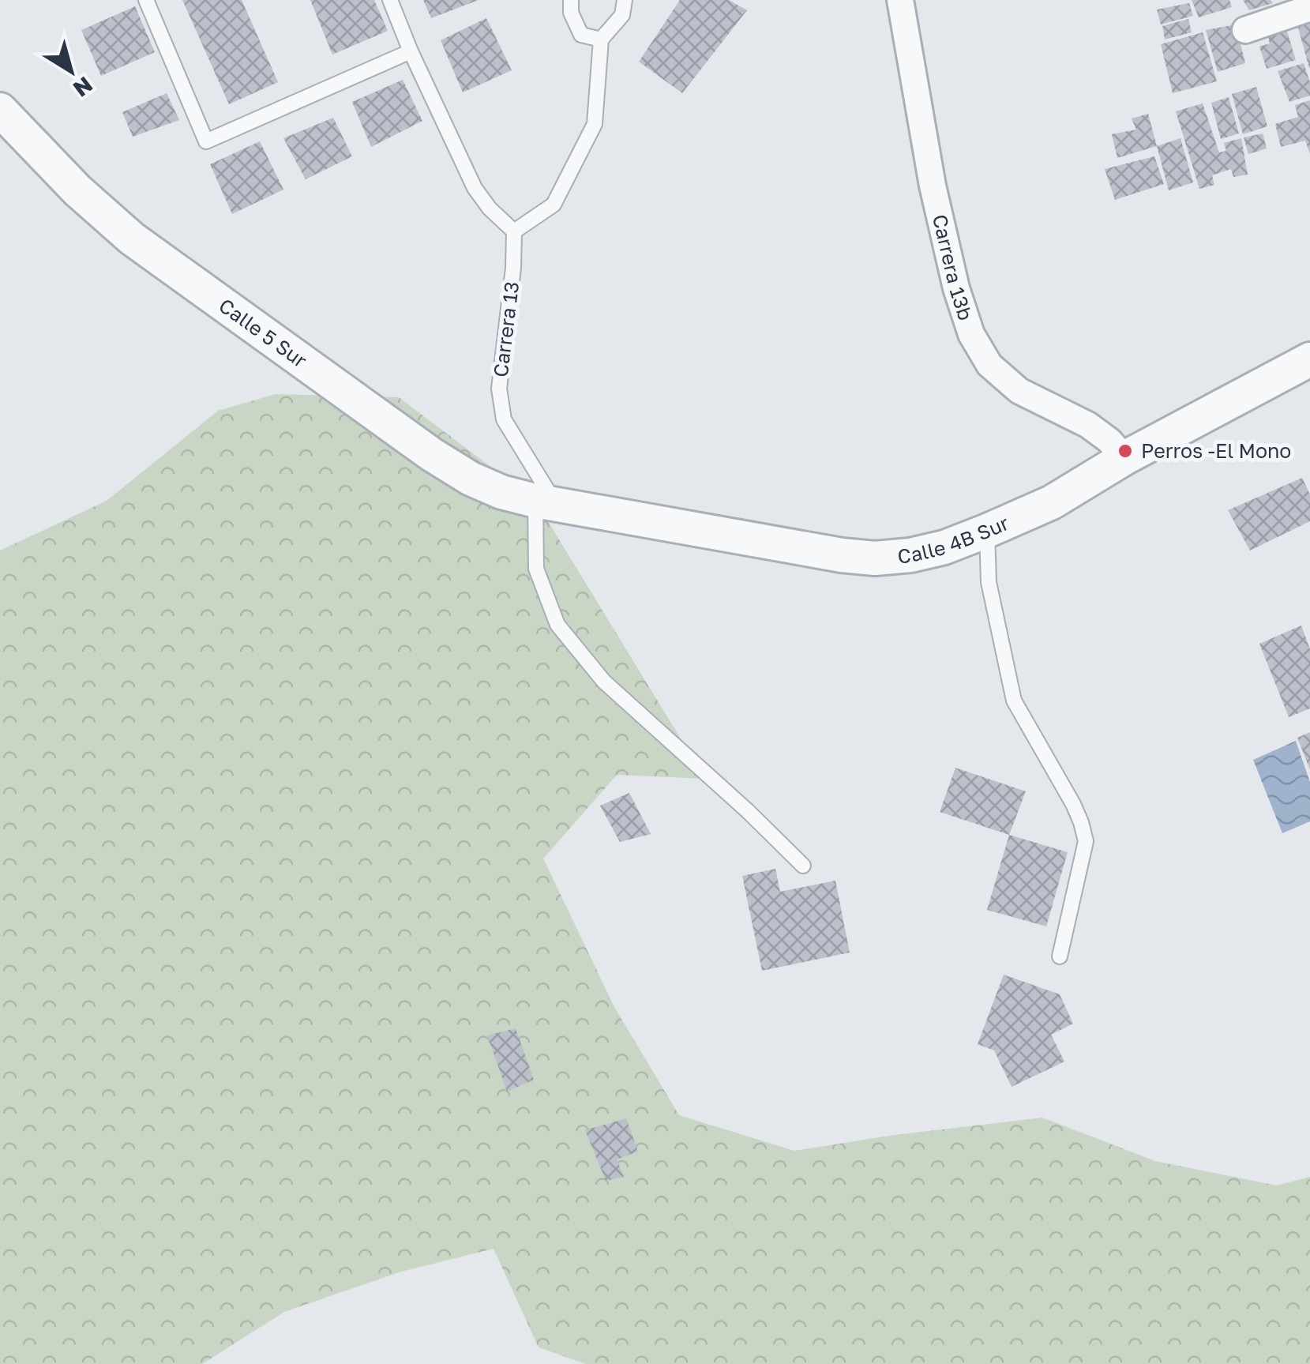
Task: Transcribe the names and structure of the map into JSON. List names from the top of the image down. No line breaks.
{"streets":{"street":["Carrera 13b","Calle 5 Sur","Calle 4B Sur"],"lane":["Carrera 13"]},"crossings":[["Carrera 13b","Calle 4B Sur"],["Carrera 13","Calle 5 Sur"],["Carrera 13","Calle 4B Sur"],["Calle 5 Sur","Calle 4B Sur"]],"places":["Perros -El Mono"],"north":"bottom right"}
